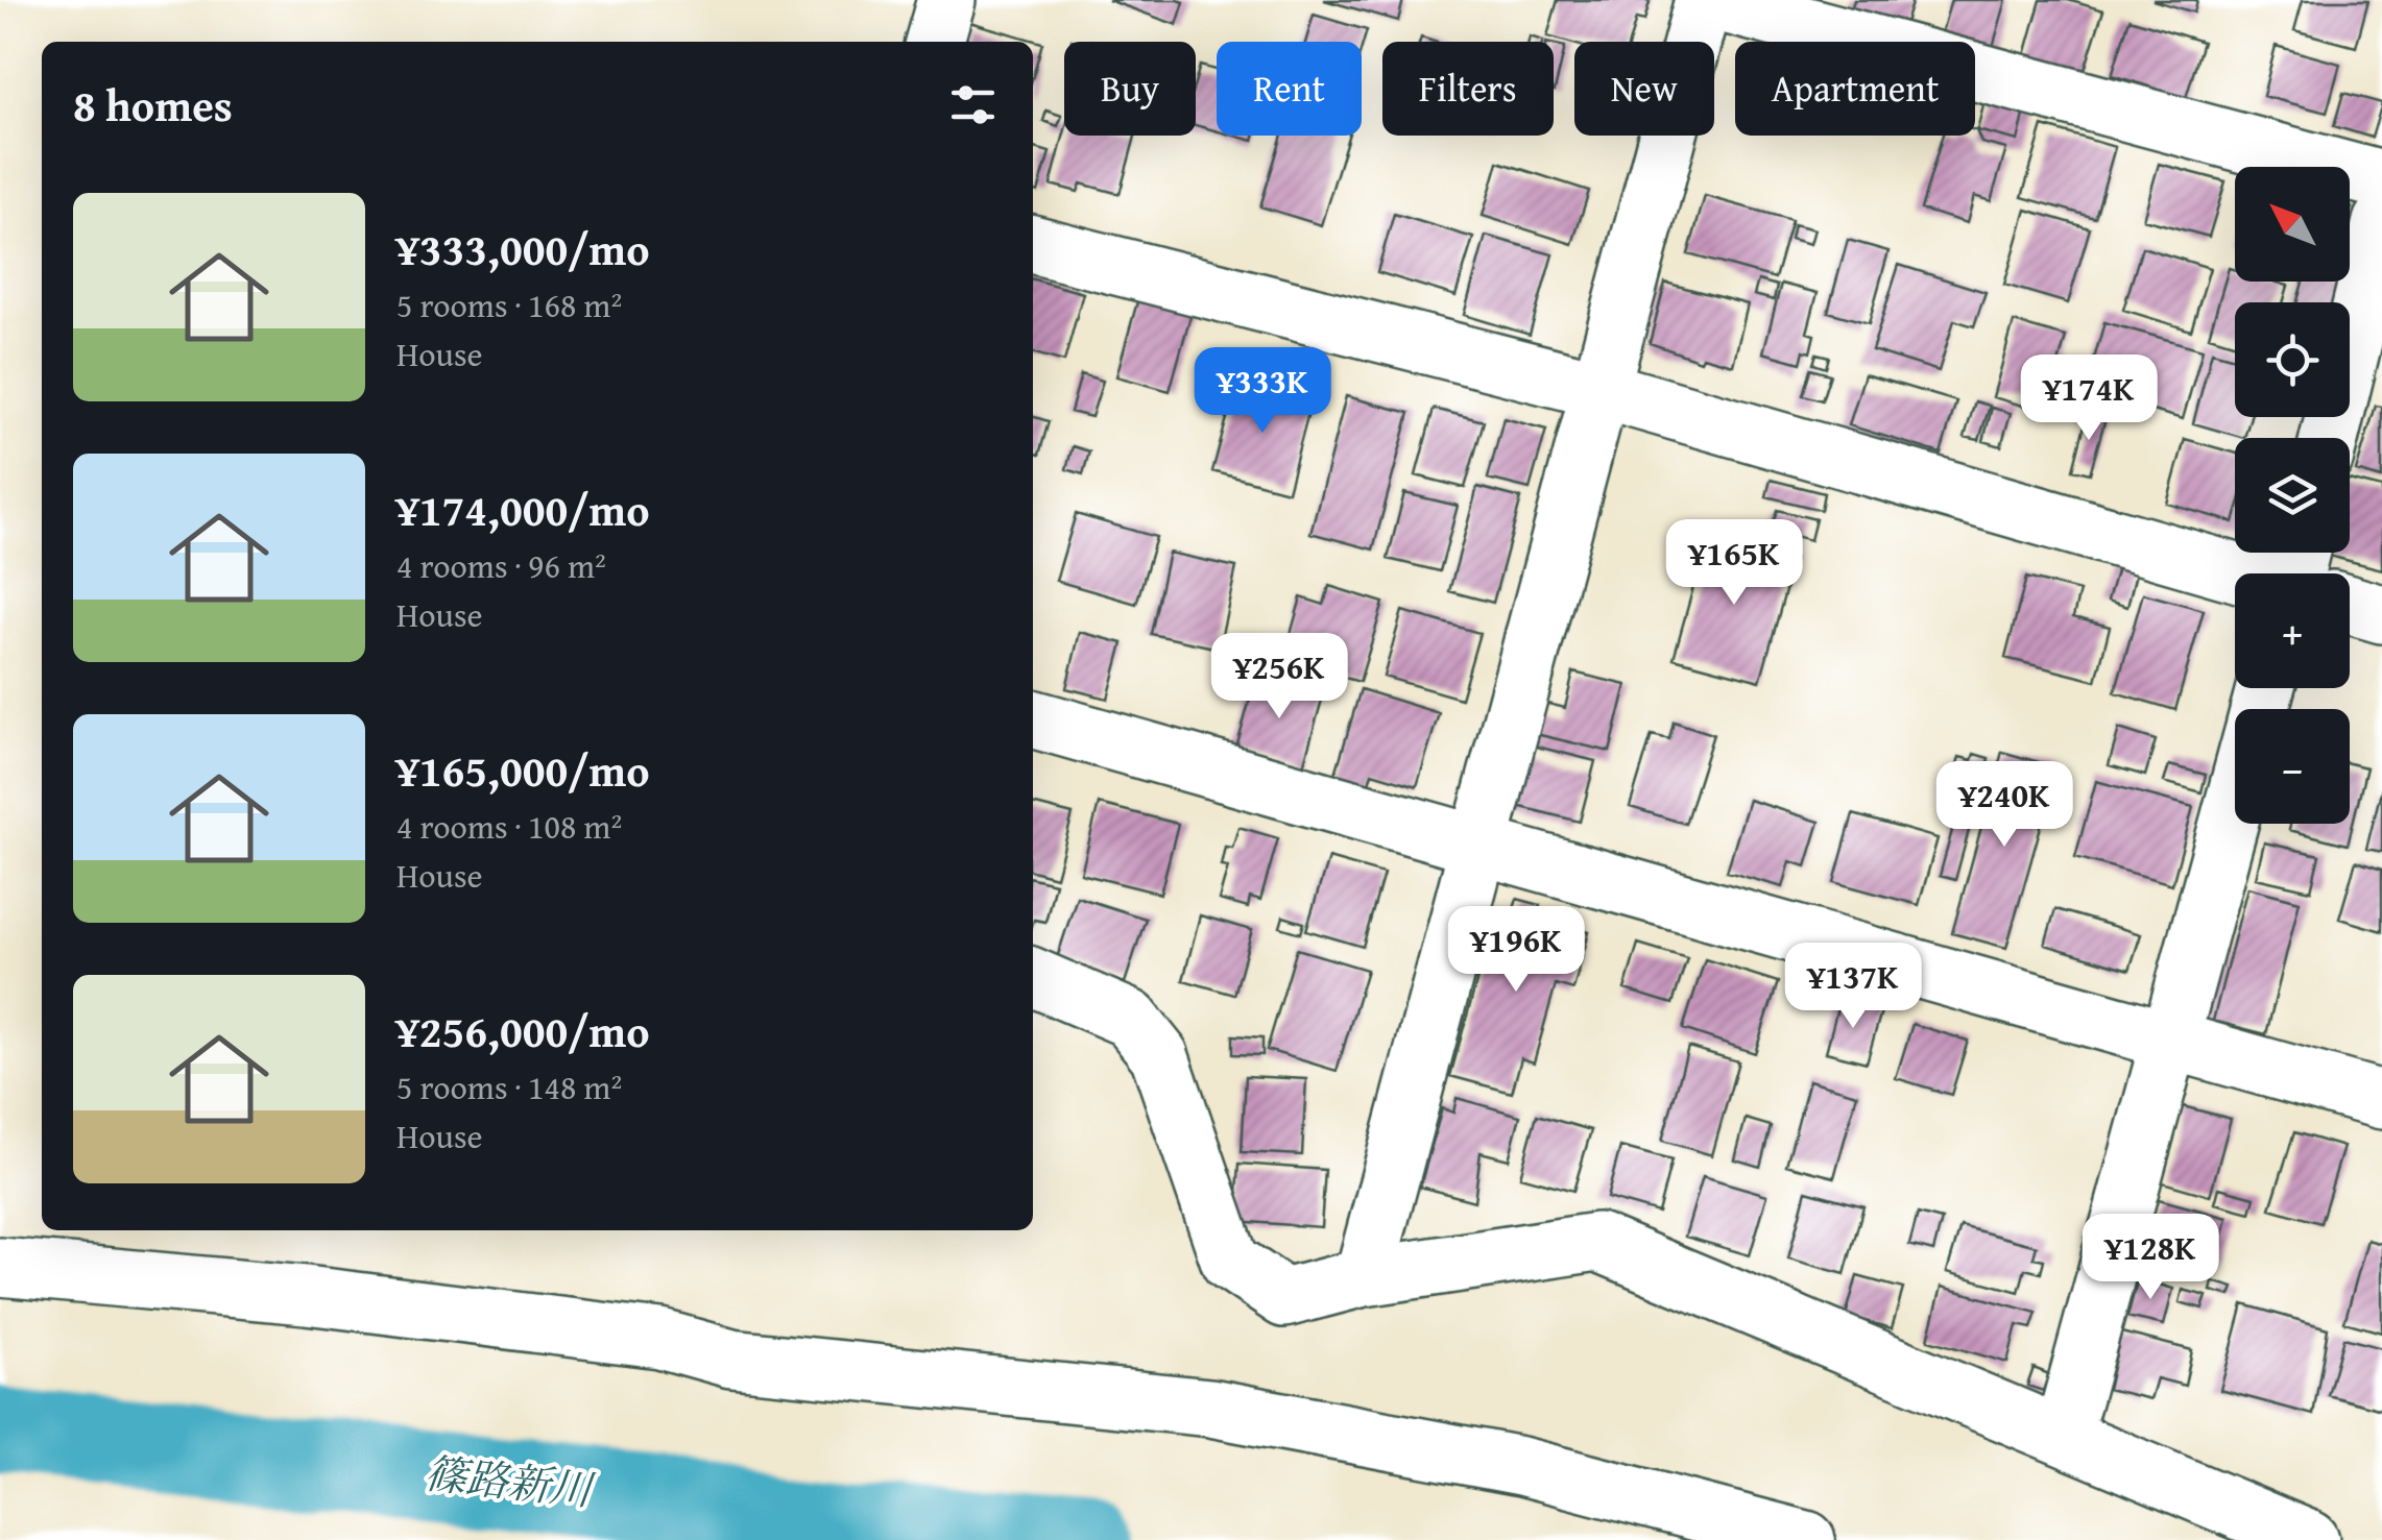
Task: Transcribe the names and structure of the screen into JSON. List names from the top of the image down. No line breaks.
{"water":["篠路新川"],"north":"top left","page":{"chip":["Buy","Rent","Filters","New","Apartment"],"heading":"8 homes","map_buttons":["+","−"],"list":[{"name":"¥333,000/mo","note":"5 rooms · 168 m² · House"},{"name":"¥174,000/mo","note":"4 rooms · 96 m² · House"},{"name":"¥165,000/mo","note":"4 rooms · 108 m² · House"},{"name":"¥256,000/mo","note":"5 rooms · 148 m² · House"}],"price":["¥333K","¥174K","¥165K","¥256K","¥240K","¥196K","¥137K","¥128K"]}}
